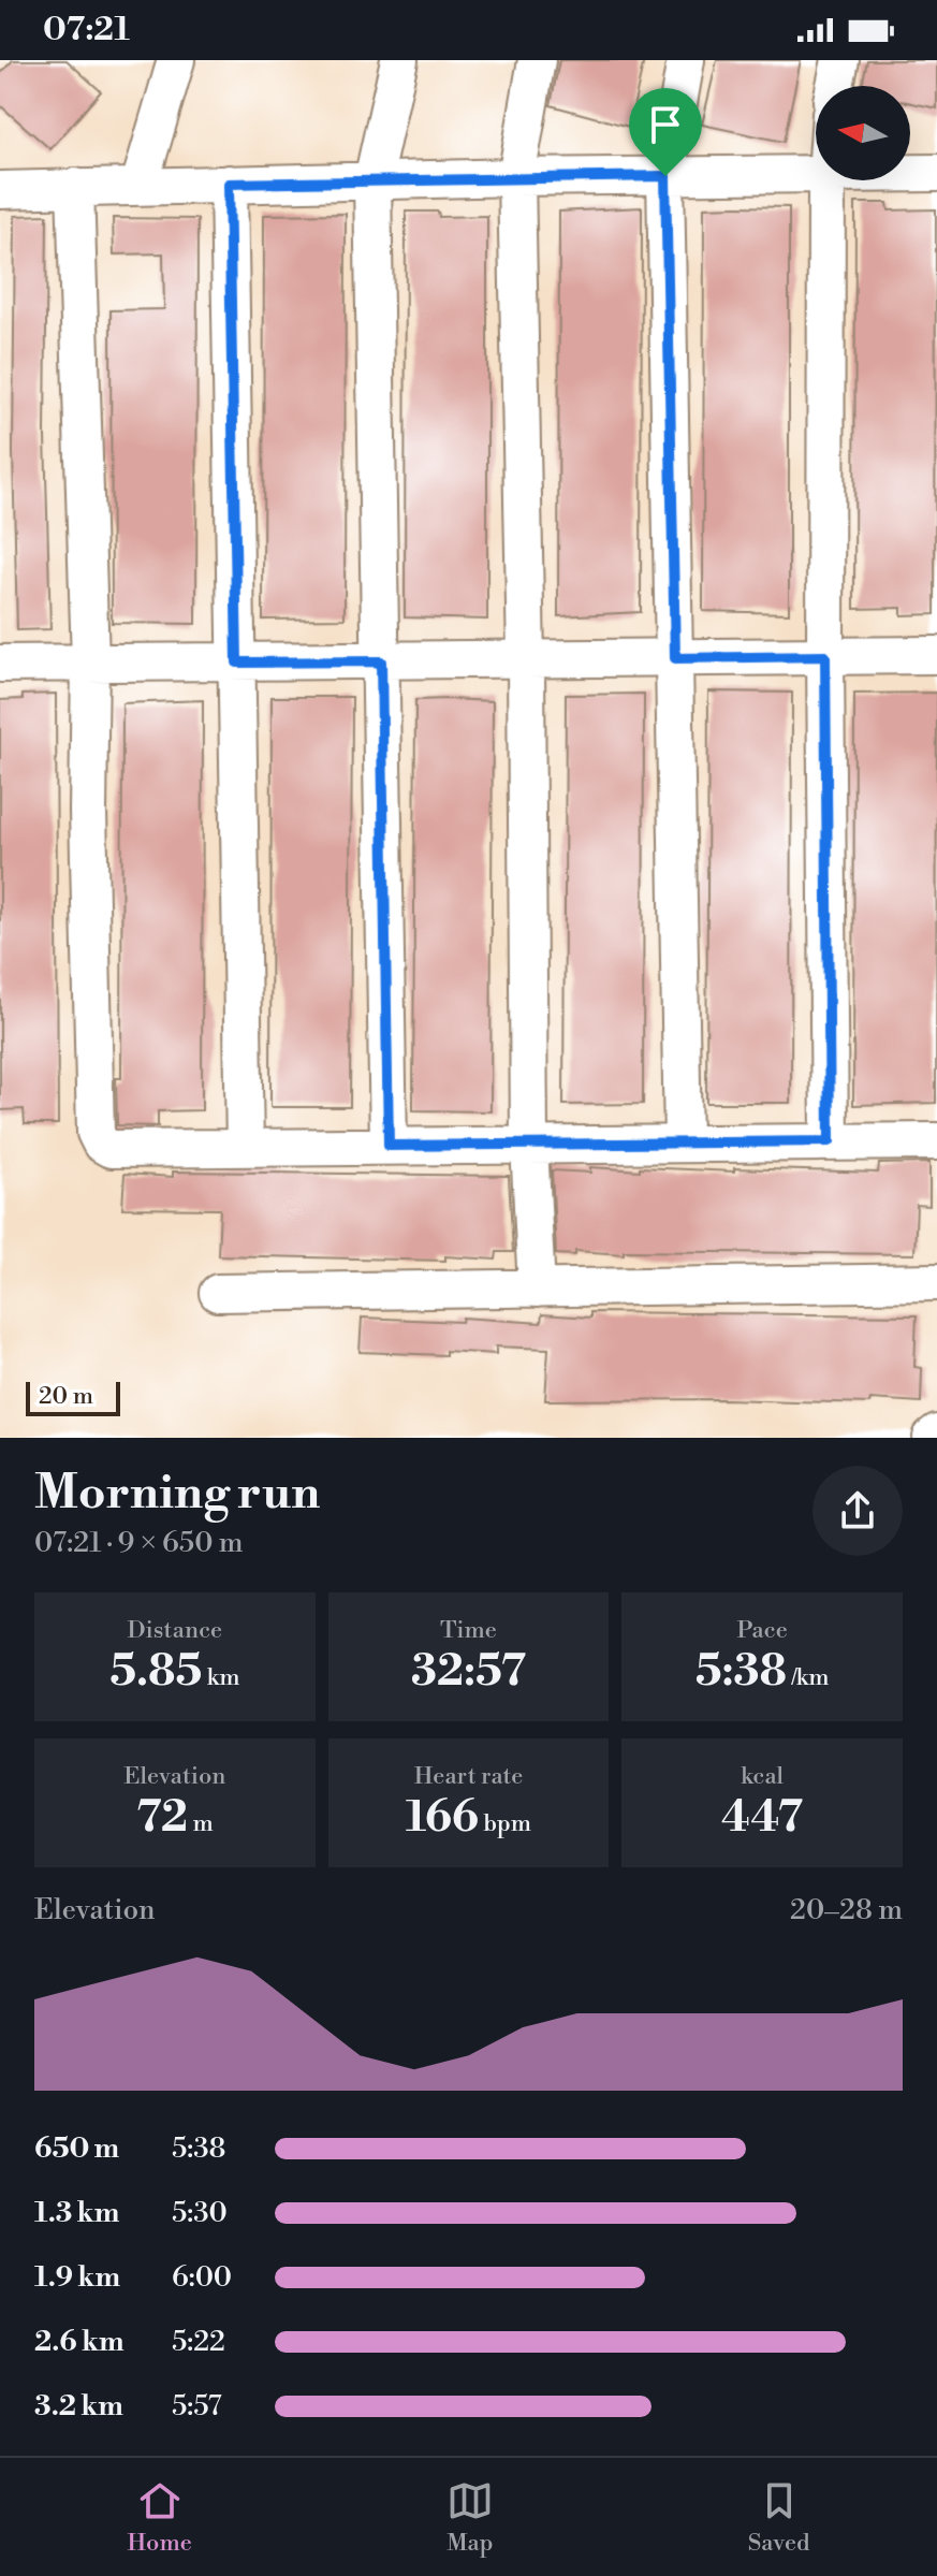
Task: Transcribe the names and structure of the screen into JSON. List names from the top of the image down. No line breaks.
{"scale_bar":"20 m","north":"left","page":{"status":"07:21","scale":"20 m","heading":["Morning run","07:21 · 9 × 650 m"],"stats":[["Distance","5.85 km"],["Time","32:57"],["Pace","5:38 /km"],["Elevation","72 m"],["Heart rate","166 bpm"],["kcal","447"]],"chart":["Elevation","20–28 m"],"list":[{"name":"650 m","note":"5:38"},{"name":"1.3 km","note":"5:30"},{"name":"1.9 km","note":"6:00"},{"name":"2.6 km","note":"5:22"},{"name":"3.2 km","note":"5:57"}],"tabs":["Home","Map","Saved"]}}
